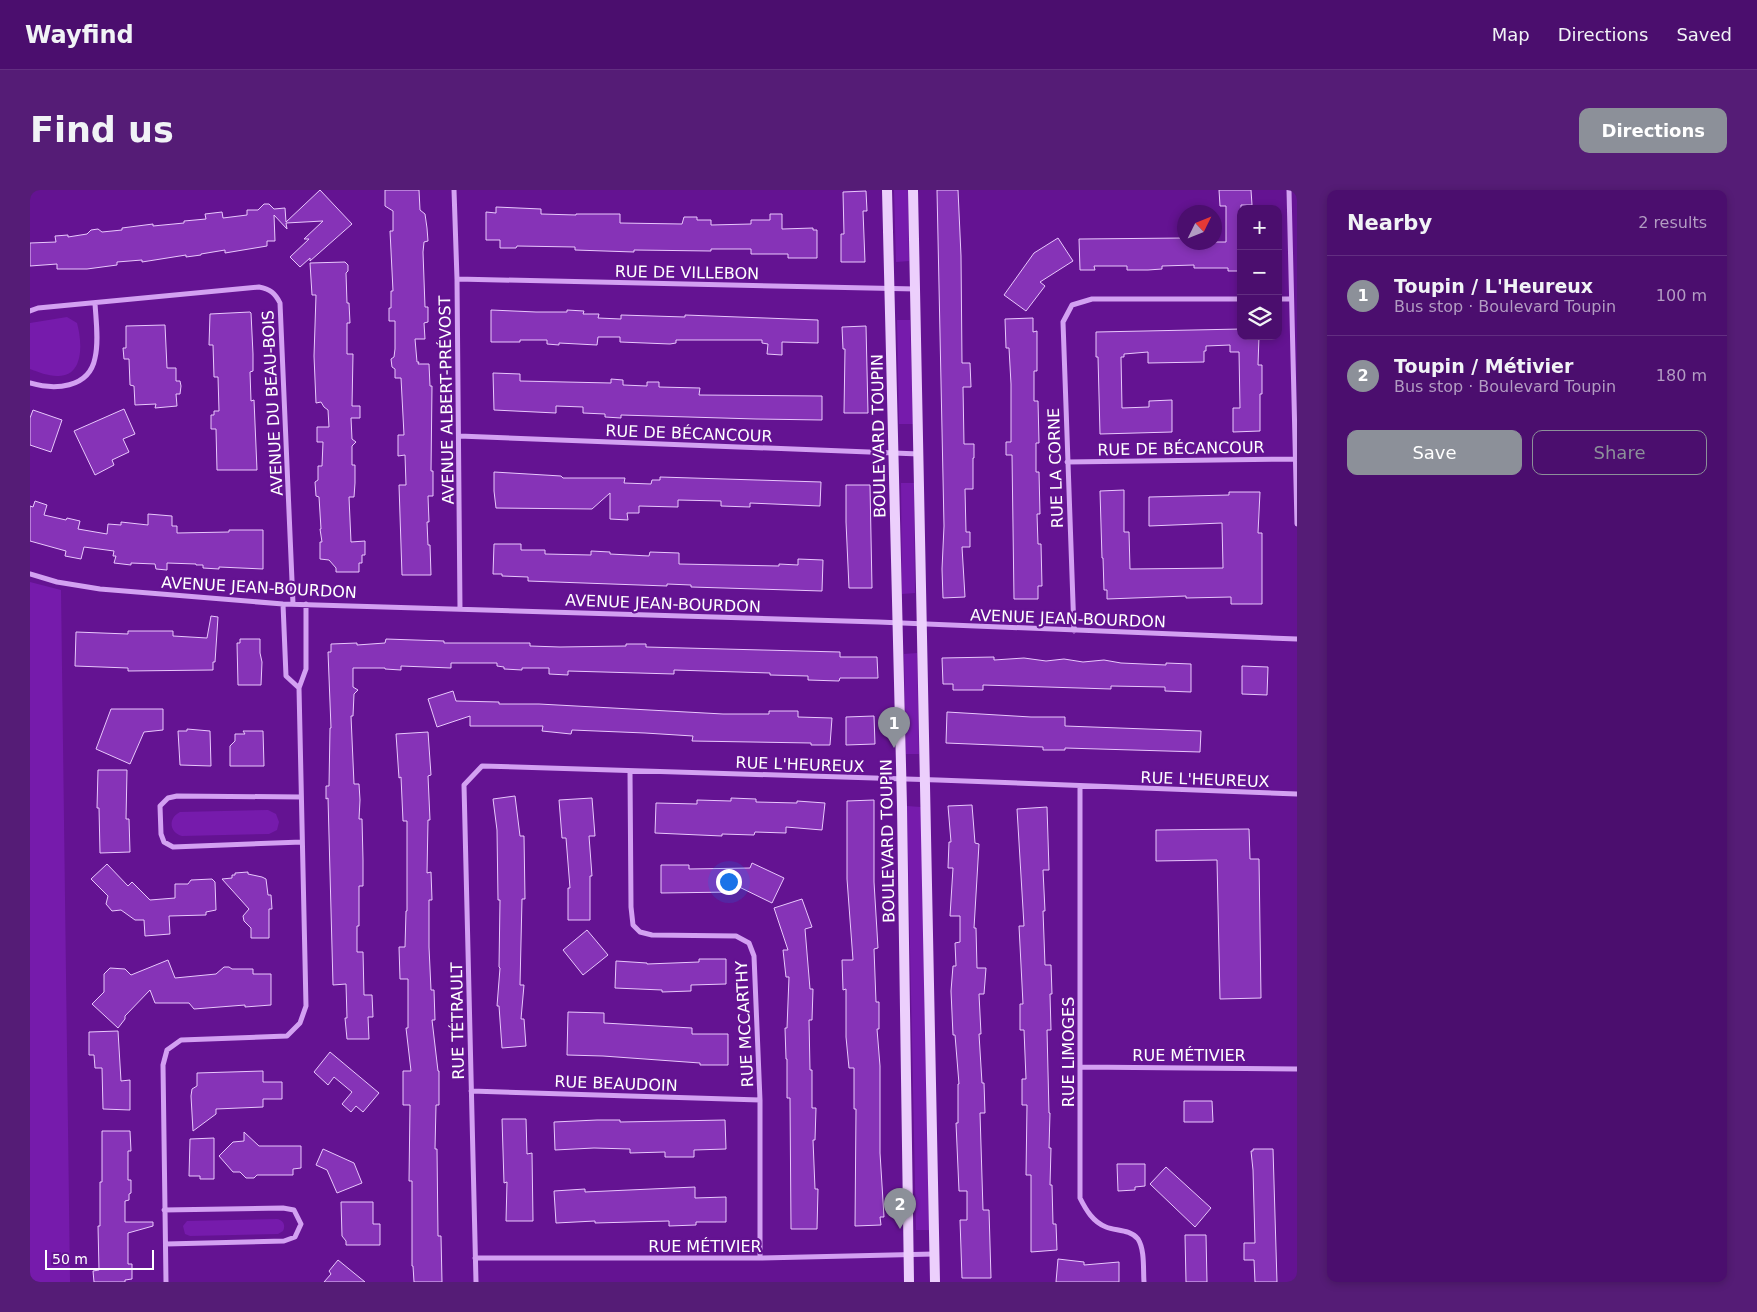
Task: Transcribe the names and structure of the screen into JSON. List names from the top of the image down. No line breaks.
{"streets":{"street":["RUE DE VILLEBON","AVENUE ALBERT-PRÉVOST","AVENUE DU BEAU-BOIS","RUE DE BÉCANCOUR","BOULEVARD TOUPIN","RUE LA CORNE","AVENUE JEAN-BOURDON","RUE L'HEUREUX","RUE TÉTRAULT","RUE MCCARTHY","RUE LIMOGES","RUE MÉTIVIER","RUE BEAUDOIN"]},"crossings":[["RUE DE VILLEBON","AVENUE ALBERT-PRÉVOST"],["RUE DE VILLEBON","BOULEVARD TOUPIN"],["AVENUE ALBERT-PRÉVOST","RUE DE BÉCANCOUR"],["AVENUE ALBERT-PRÉVOST","AVENUE JEAN-BOURDON"],["AVENUE DU BEAU-BOIS","AVENUE JEAN-BOURDON"],["RUE DE BÉCANCOUR","BOULEVARD TOUPIN"],["RUE DE BÉCANCOUR","RUE LA CORNE"],["BOULEVARD TOUPIN","AVENUE JEAN-BOURDON"],["BOULEVARD TOUPIN","RUE L'HEUREUX"],["BOULEVARD TOUPIN","RUE MÉTIVIER"],["RUE LA CORNE","AVENUE JEAN-BOURDON"],["RUE L'HEUREUX","RUE TÉTRAULT"],["RUE L'HEUREUX","RUE MCCARTHY"],["RUE L'HEUREUX","RUE LIMOGES"],["RUE TÉTRAULT","RUE MÉTIVIER"],["RUE TÉTRAULT","RUE BEAUDOIN"],["RUE MCCARTHY","RUE MÉTIVIER"],["RUE MCCARTHY","RUE BEAUDOIN"],["RUE LIMOGES","RUE MÉTIVIER"]],"scale_bar":"50 m","north":"top right","page":{"header":"Wayfind","nav":["Map","Directions","Saved"],"buttons":["Directions",["Save","Share"]],"title":"Find us","heading":["Nearby","2 results"],"map_buttons":["+","−"],"list":[{"mark":"1","name":"Toupin / L'Heureux","note":"Bus stop · Boulevard Toupin","value":"100 m"},{"mark":"2","name":"Toupin / Métivier","note":"Bus stop · Boulevard Toupin","value":"180 m"}],"pins":["1","2"],"scale":"50 m"}}
